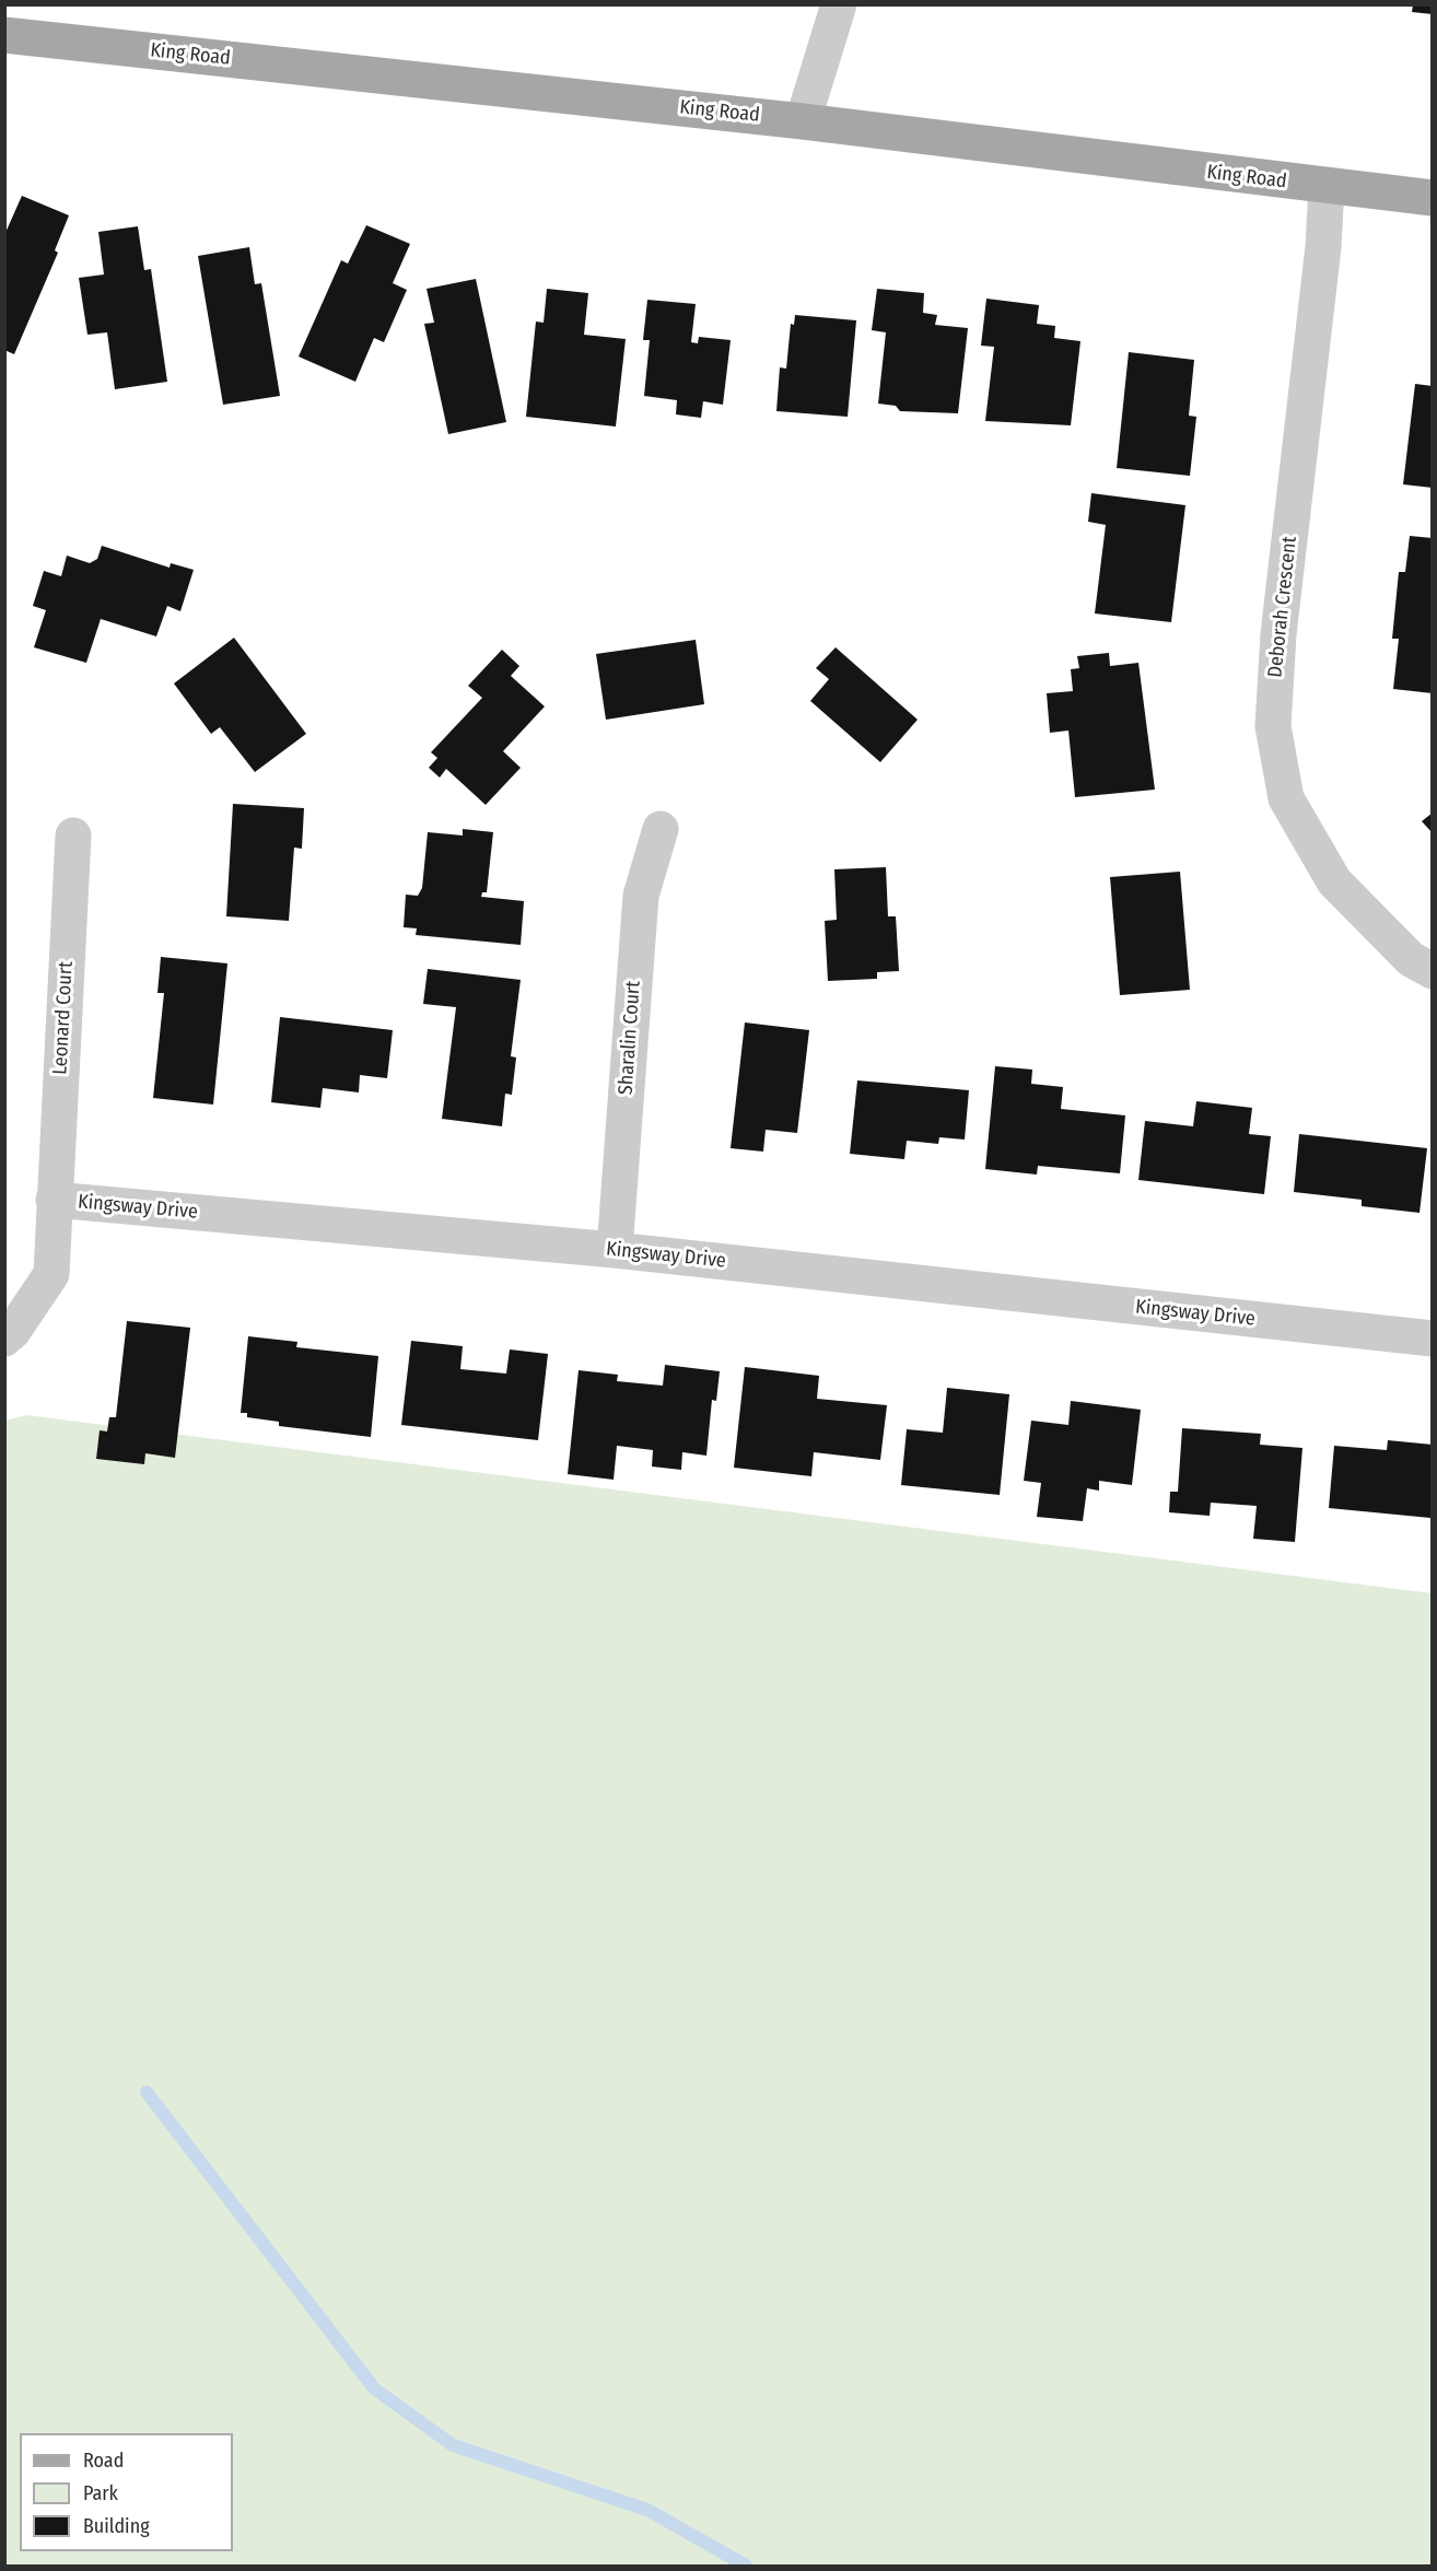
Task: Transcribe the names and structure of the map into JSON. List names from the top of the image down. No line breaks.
{"streets":{"main road":["King Road"],"street":["Deborah Crescent","Leonard Court","Sharalin Court","Kingsway Drive"]},"crossings":[["King Road","Deborah Crescent"],["Leonard Court","Kingsway Drive"],["Sharalin Court","Kingsway Drive"]],"legend":["Road","Park","Building"]}
